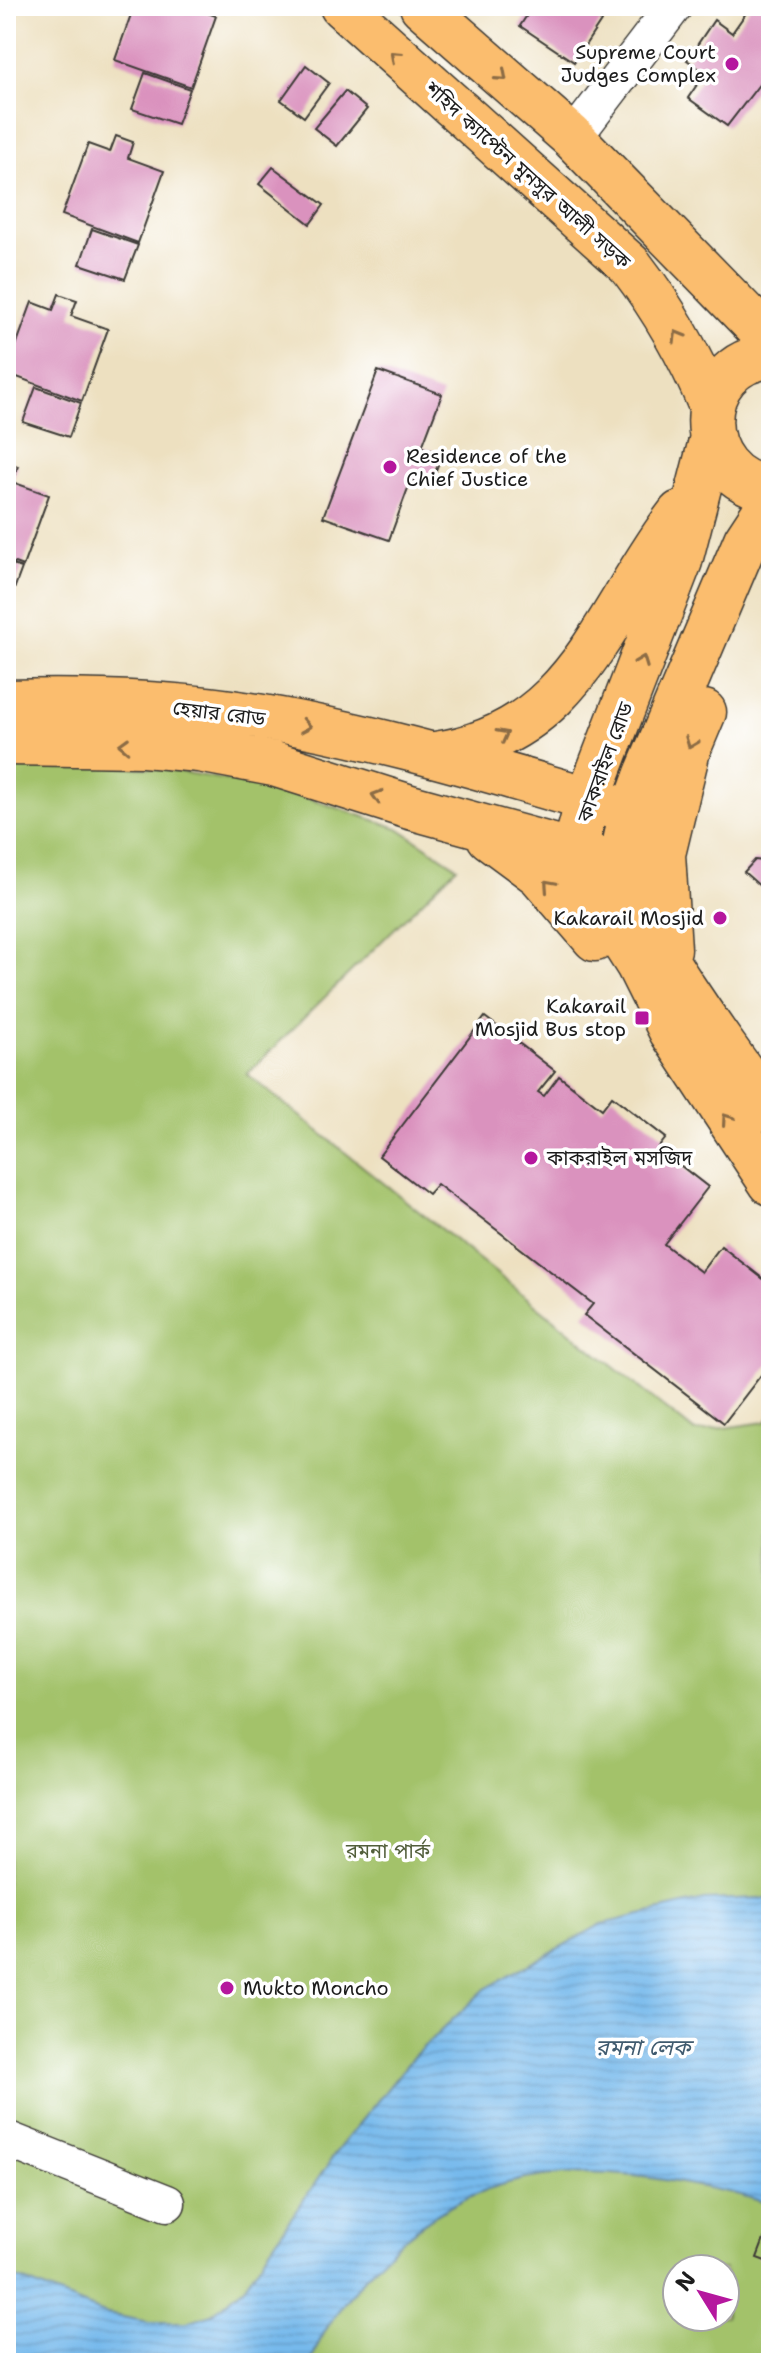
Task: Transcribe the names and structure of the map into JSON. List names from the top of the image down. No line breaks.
{"streets":{"main road":["শহিদ ক্যাপ্টেন মুনসুর আলী সড়ক","হেয়ার রোড","কাকরাইল রোড"]},"crossings":[["শহিদ ক্যাপ্টেন মুনসুর আলী সড়ক","কাকরাইল রোড"],["হেয়ার রোড","কাকরাইল রোড"]],"water":["রমনা লেক"],"parks":["রমনা পার্ক"],"places":{"other":["Supreme Court Judges Complex","Residence of the Chief Justice","Kakarail Mosjid","কাকরাইল মসজিদ","Mukto Moncho"],"transit":["Kakarail Mosjid Bus stop"]},"north":"top left"}
